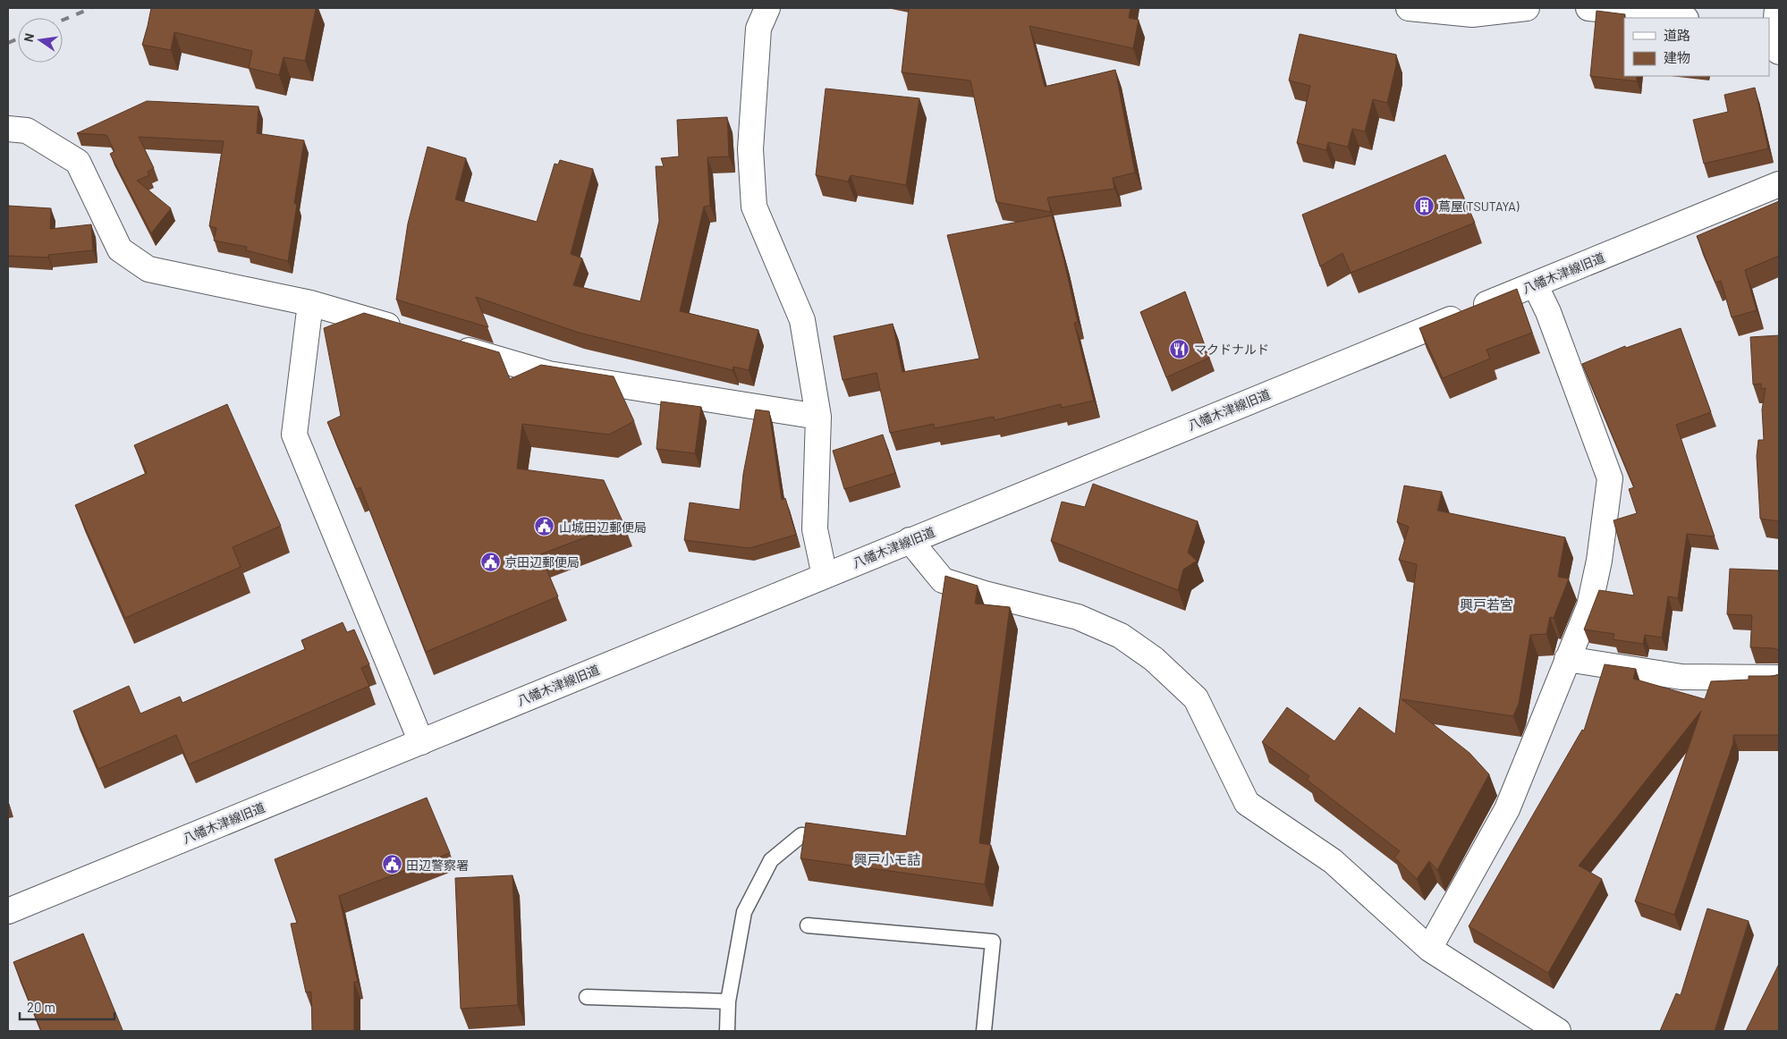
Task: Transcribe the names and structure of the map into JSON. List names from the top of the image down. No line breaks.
{"streets":{"street":["八幡木津線旧道"]},"districts":["興戸若宮","興戸小モ詰"],"places":{"building":["蔦屋(TSUTAYA)"],"restaurant":["マクドナルド"],"public building":["山城田辺郵便局","京田辺郵便局","田辺警察署"]},"legend":["道路","建物"],"scale_bar":"20 m","north":"left"}
